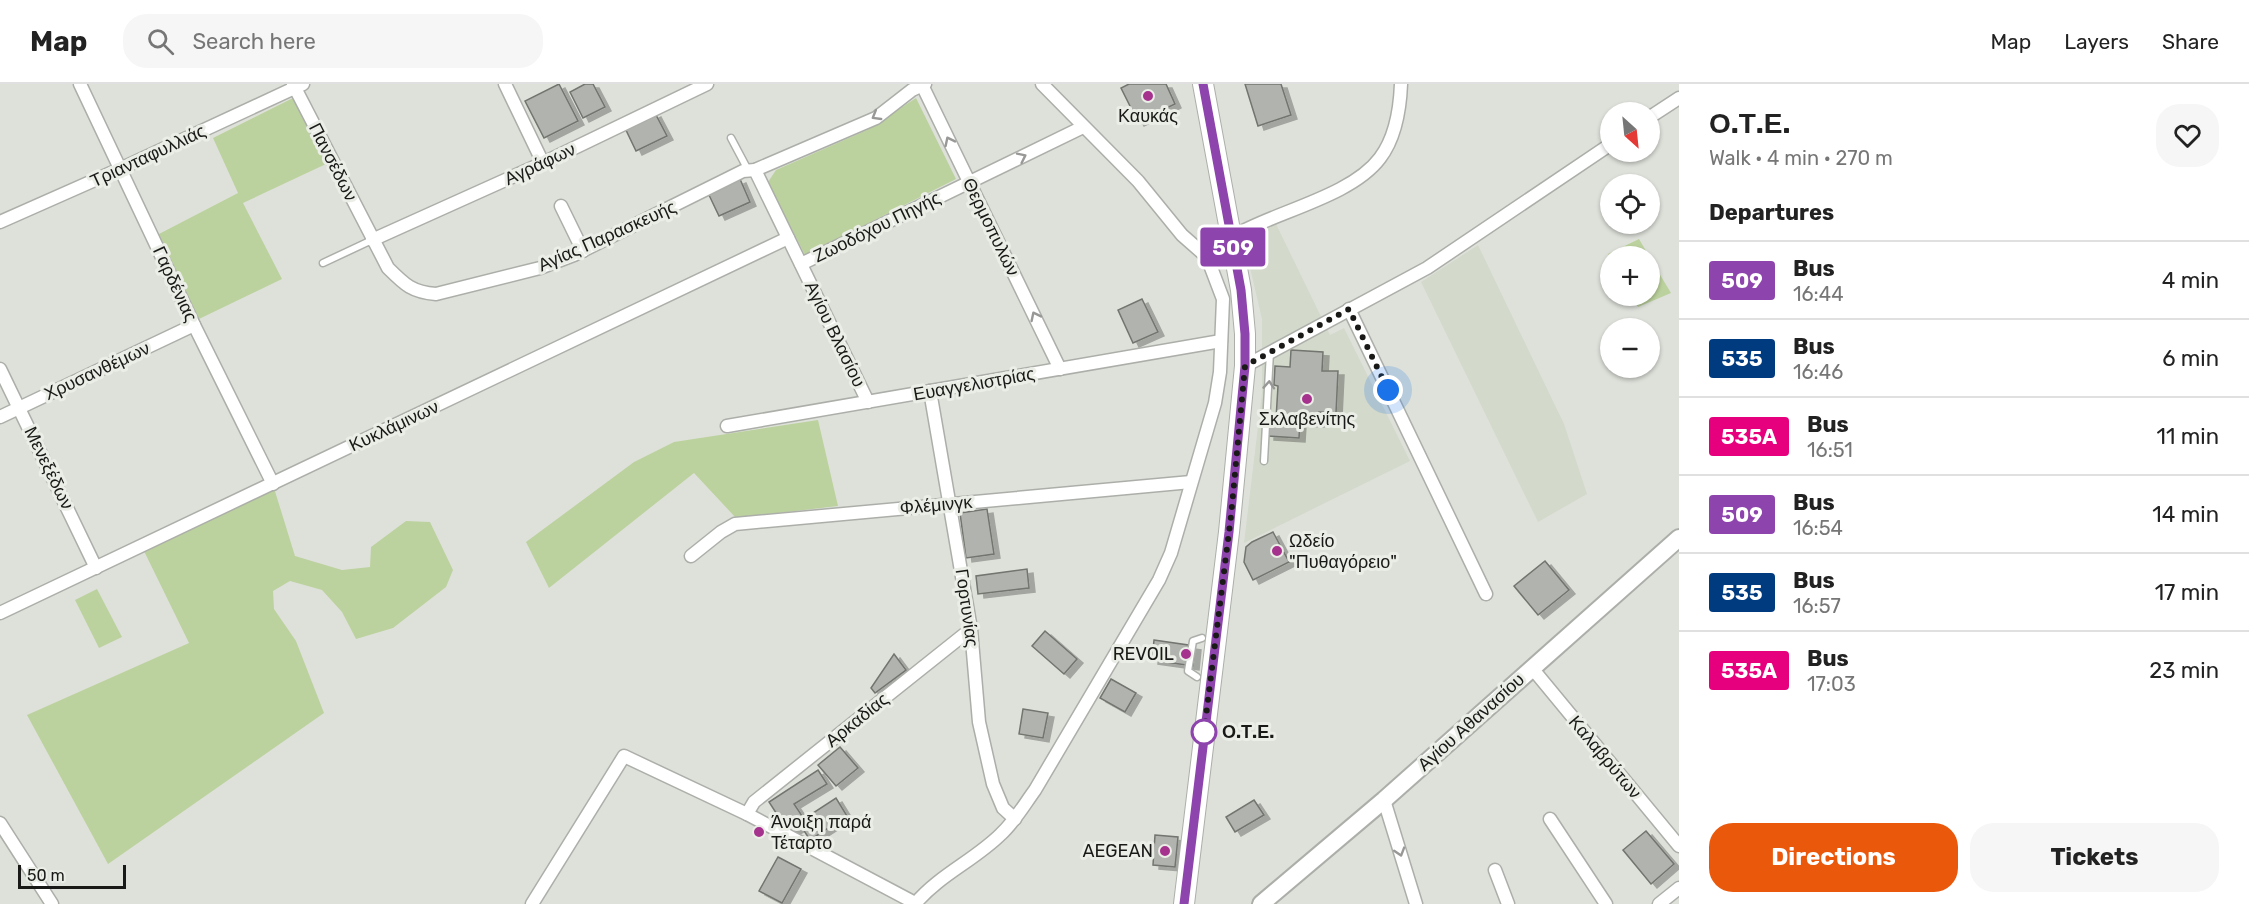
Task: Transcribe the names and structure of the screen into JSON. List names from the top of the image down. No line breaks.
{"streets":{"street":["Τριανταφυλλιάς","Πανσέδων","Αγράφων","Ζωοδόχου Πηγής","Θερμοπυλών","Αγίας Παρασκευής","Γαρδένιας","Αγίου Βλασίου","Χρυσανθέμων","Ευαγγελιστρίας","Κυκλάμινων","Μενεξέδων","Φλέμινγκ","Γορτυνίας","Αρκαδίας","Αγίου Αθανασίου","Καλαβρύτων"]},"crossings":[["Τριανταφυλλιάς","Πανσέδων"],["Τριανταφυλλιάς","Γαρδένιας"],["Πανσέδων","Αγράφων"],["Πανσέδων","Αγίας Παρασκευής"],["Αγράφων","Αγίας Παρασκευής"],["Ζωοδόχου Πηγής","Θερμοπυλών"],["Ζωοδόχου Πηγής","Αγίου Βλασίου"],["Θερμοπυλών","Αγίας Παρασκευής"],["Θερμοπυλών","Ευαγγελιστρίας"],["Αγίας Παρασκευής","Αγίου Βλασίου"],["Γαρδένιας","Χρυσανθέμων"],["Γαρδένιας","Κυκλάμινων"],["Αγίου Βλασίου","Ευαγγελιστρίας"],["Αγίου Βλασίου","Κυκλάμινων"],["Χρυσανθέμων","Μενεξέδων"],["Ευαγγελιστρίας","Γορτυνίας"],["Κυκλάμινων","Μενεξέδων"],["Φλέμινγκ","Γορτυνίας"],["Γορτυνίας","Αρκαδίας"],["Αγίου Αθανασίου","Καλαβρύτων"]],"one_way":["Ζωοδόχου Πηγής","Θερμοπυλών"],"places":["Καυκάς","Σκλαβενίτης","Ωδείο \"Πυθαγόρειο\"","REVOIL","Ο.Τ.Ε.","Άνοιξη παρά Τέταρτο","AEGEAN"],"lines":["bus line 509"],"scale_bar":"50 m","north":"bottom right","page":{"header":"Map","search":"Search here","nav":["Map","Layers","Share"],"on_map":"509","heading":[["Ο.Τ.Ε.","Walk · 4 min · 270 m"],"Departures"],"map_buttons":["+","−"],"list":[{"mark":"509","name":"Bus","note":"16:44","value":"4 min"},{"mark":"535","name":"Bus","note":"16:46","value":"6 min"},{"mark":"535A","name":"Bus","note":"16:51","value":"11 min"},{"mark":"509","name":"Bus","note":"16:54","value":"14 min"},{"mark":"535","name":"Bus","note":"16:57","value":"17 min"},{"mark":"535A","name":"Bus","note":"17:03","value":"23 min"}],"buttons":["Directions","Tickets"],"scale":"50 m"}}
